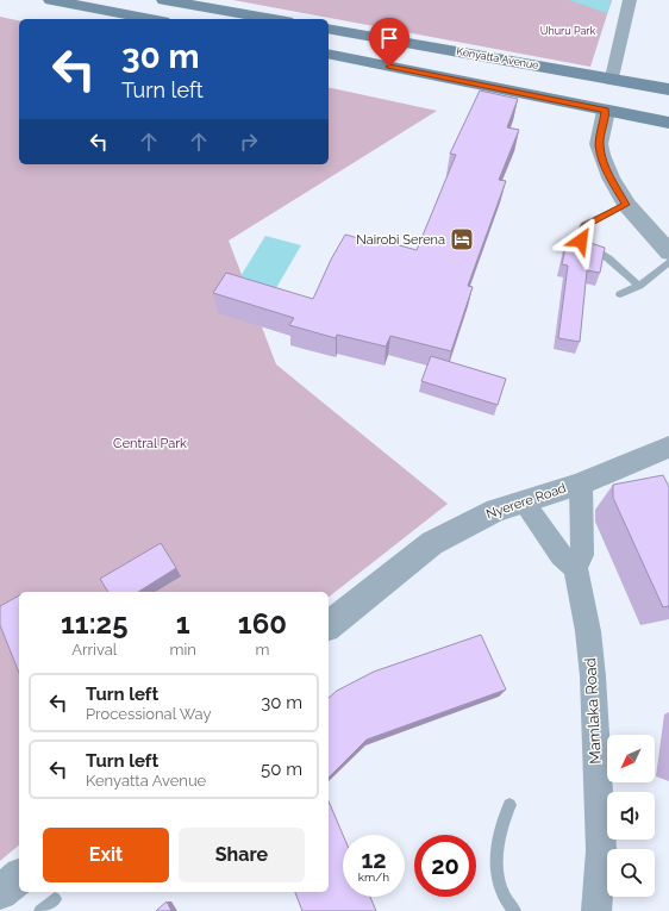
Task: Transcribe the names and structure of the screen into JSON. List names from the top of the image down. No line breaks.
{"streets":{"main road":["Kenyatta Avenue"],"street":["Nyerere Road","Mamlaka Road"]},"crossings":[["Nyerere Road","Mamlaka Road"]],"parks":["Uhuru Park","Central Park"],"places":{"hotel":["Nairobi Serena"]},"north":"bottom left","page":{"turn":["30 m","Turn left"],"eta":["11:25","Arrival","1","min","160","m"],"list":[{"name":"Turn left","note":"Processional Way","value":"30 m"},{"name":"Turn left","note":"Kenyatta Avenue","value":"50 m"}],"buttons":["Exit","Share"],"speed":"12 km/h","limit":"20"}}
